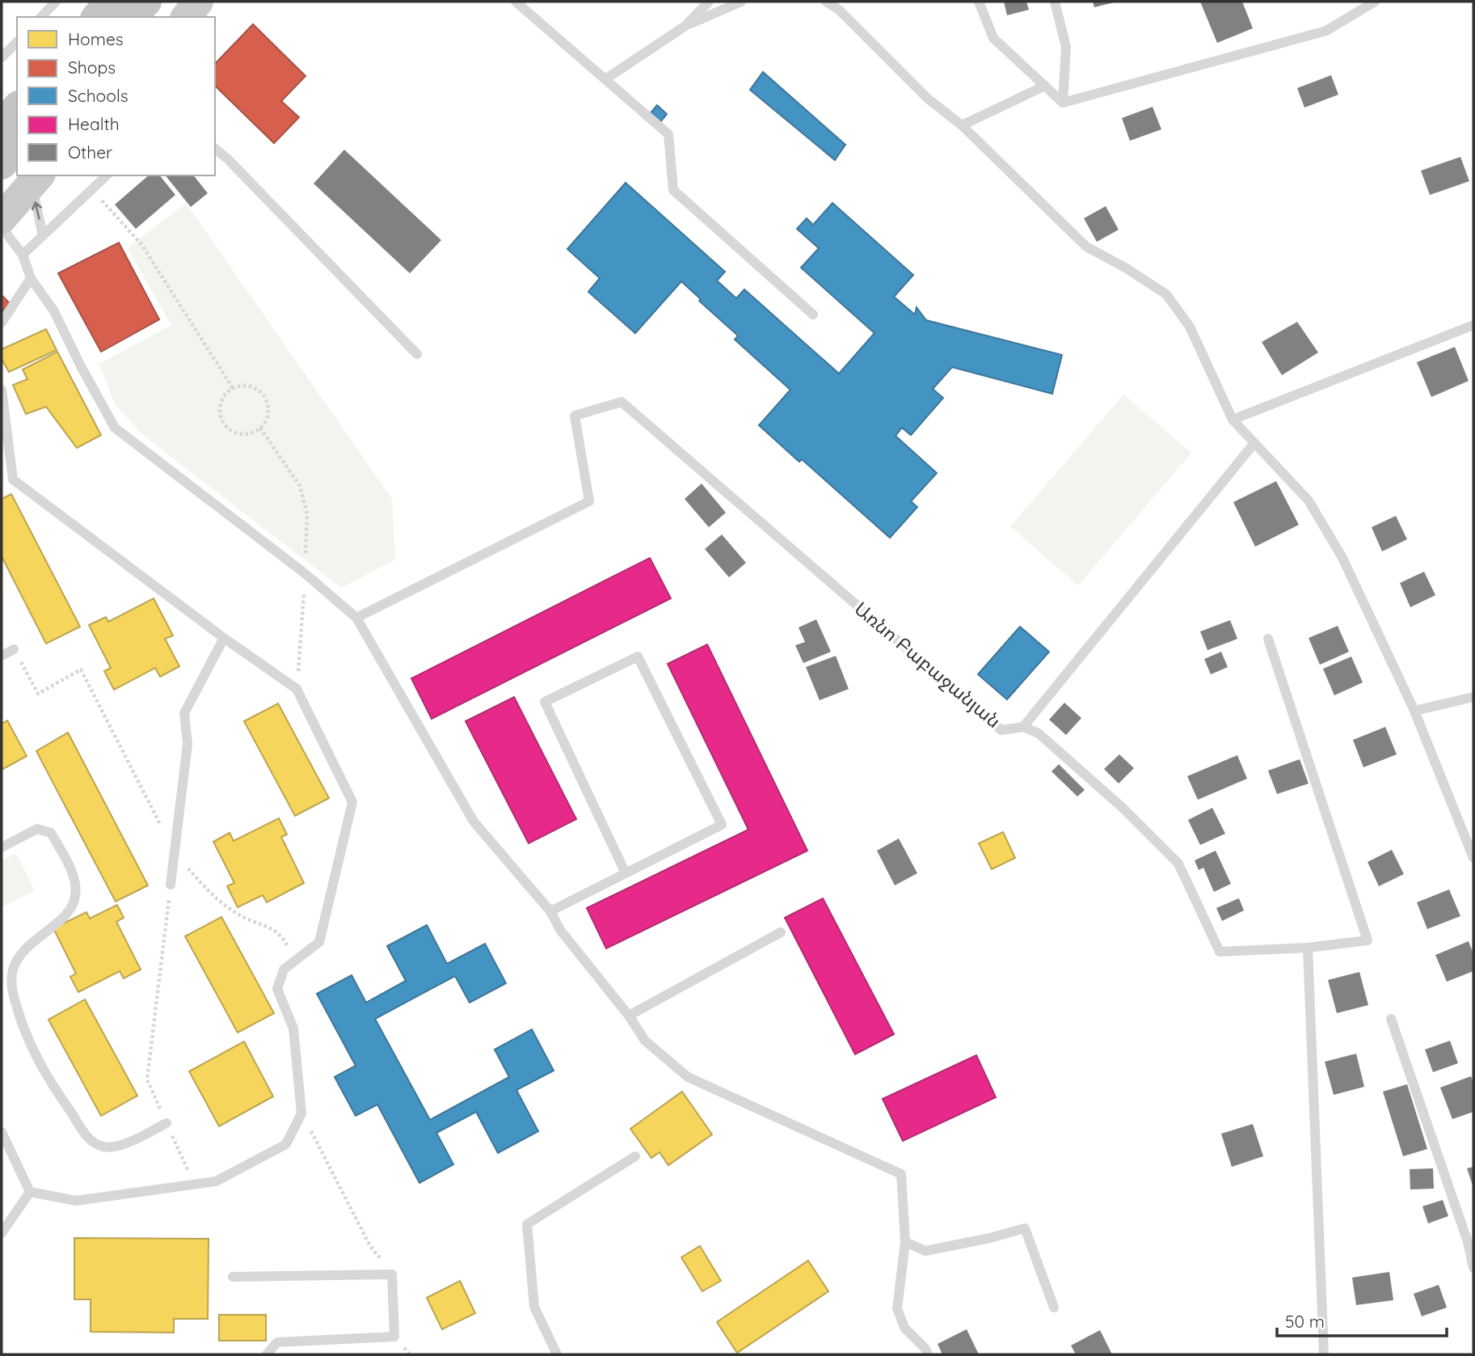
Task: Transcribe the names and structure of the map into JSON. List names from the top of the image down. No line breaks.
{"streets":{"lane":["Առնո Բաբաջանյան"]},"legend":["Homes","Shops","Schools","Health","Other"],"scale_bar":"50 m"}
